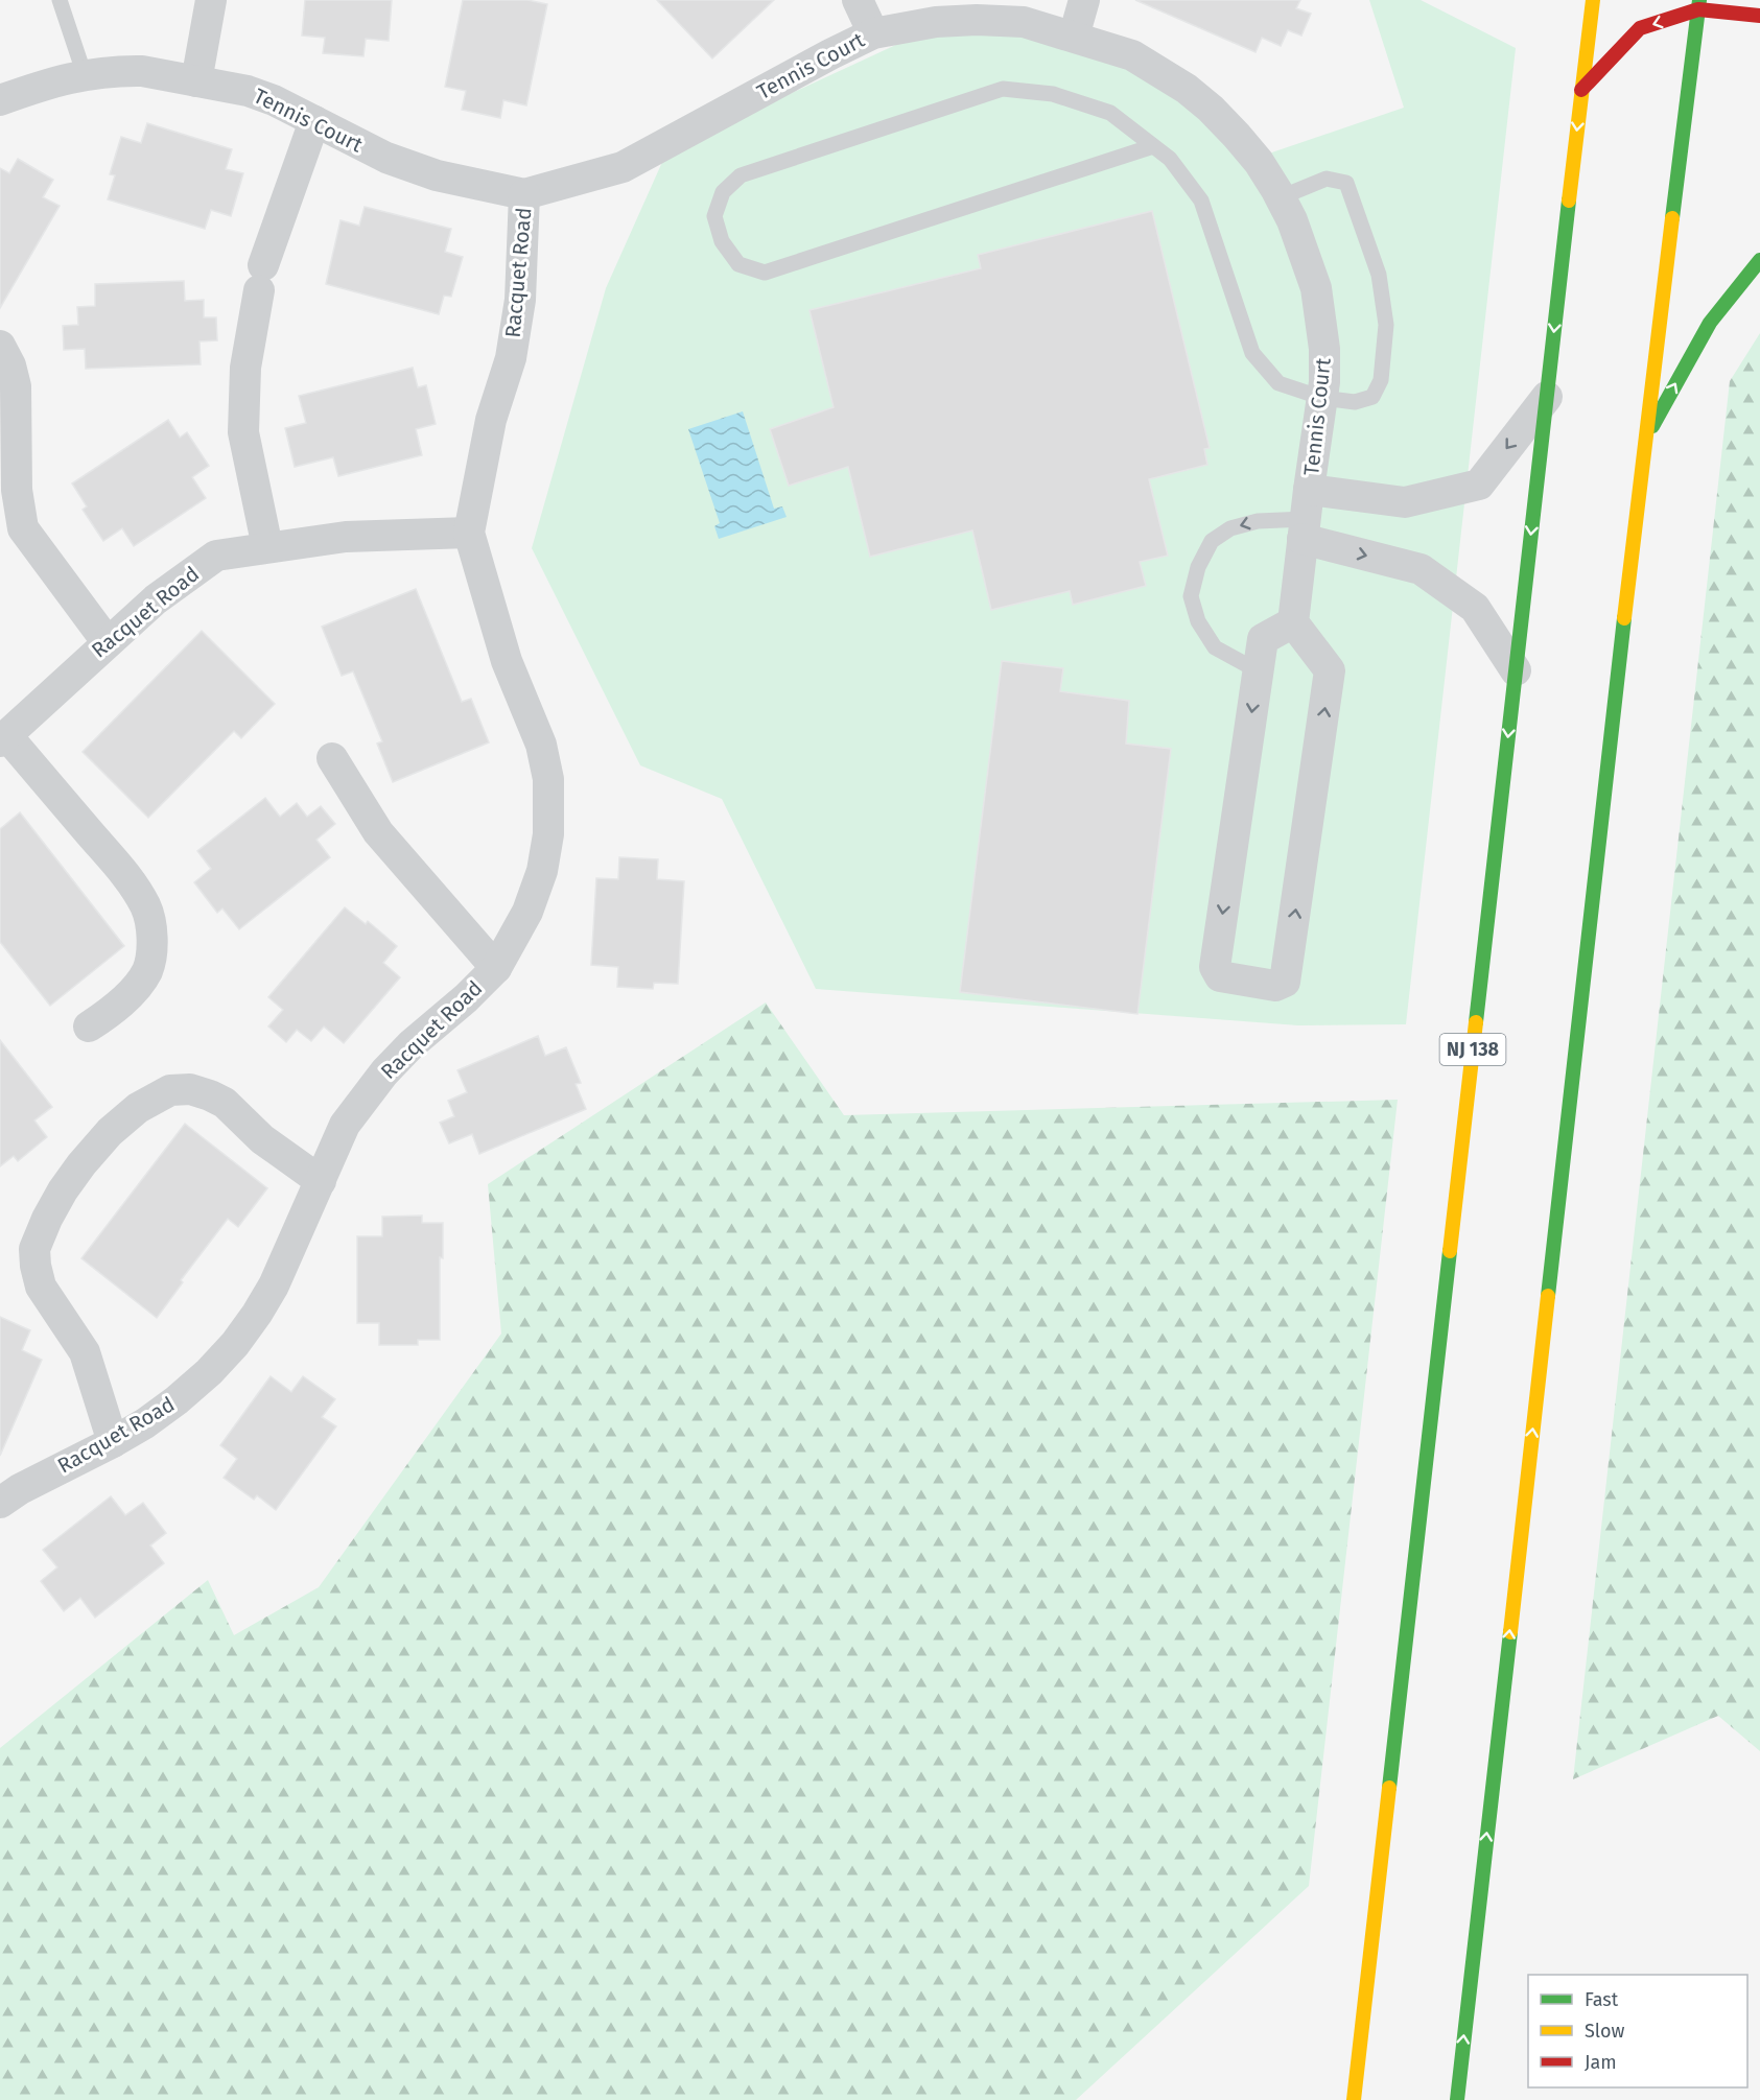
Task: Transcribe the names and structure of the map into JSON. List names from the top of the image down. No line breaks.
{"streets":{"highway":["NJ 138"],"street":["Tennis Court","Racquet Road"]},"crossings":[["Tennis Court","Racquet Road"],["Tennis Court","NJ 138"]],"legend":["Fast","Slow","Jam"]}
